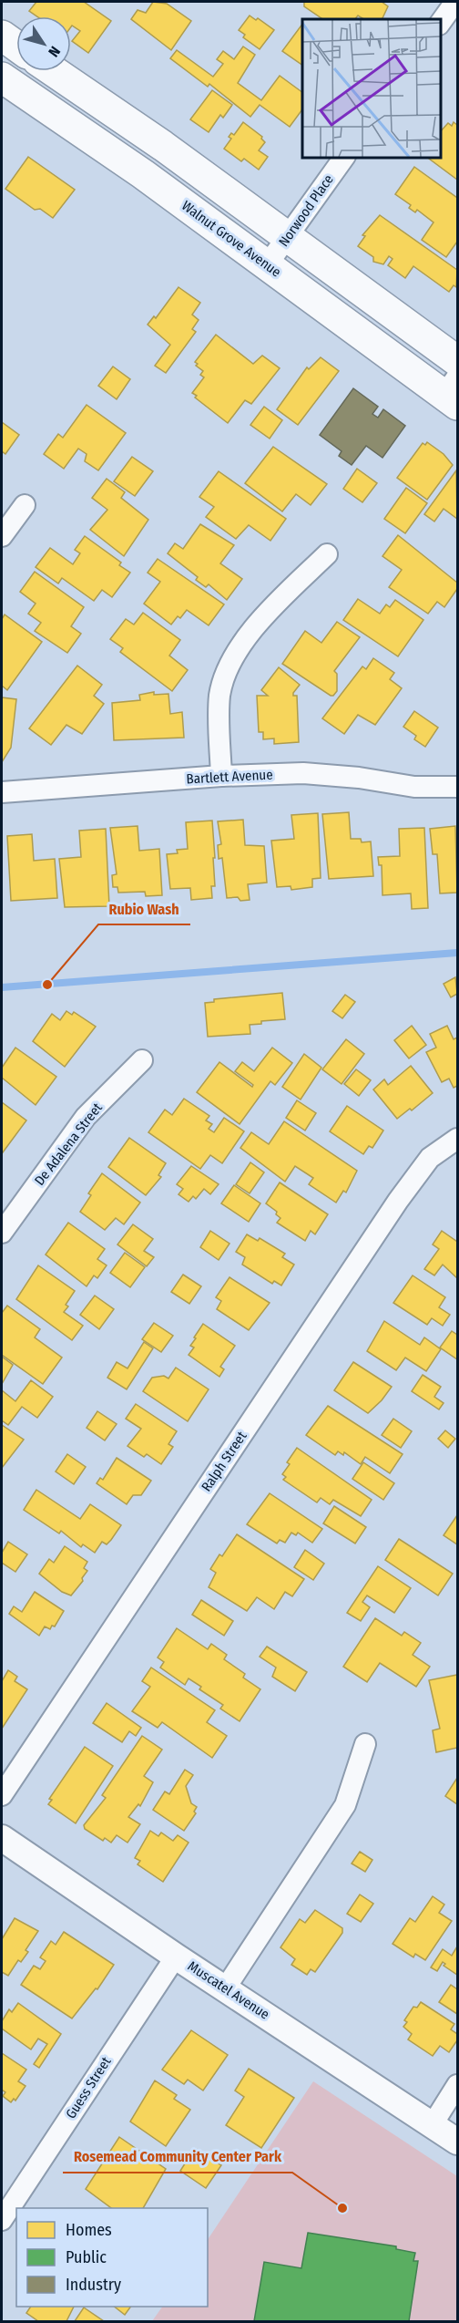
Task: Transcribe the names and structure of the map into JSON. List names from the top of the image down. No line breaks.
{"streets":{"main road":["Walnut Grove Avenue"],"street":["Norwood Place","Bartlett Avenue","De Adalena Street","Ralph Street","Muscatel Avenue","Guess Street"]},"crossings":[["Norwood Place","Walnut Grove Avenue"],["Muscatel Avenue","Guess Street"]],"places":["Rubio Wash","Rosemead Community Center Park"],"legend":["Homes","Public","Industry"],"north":"bottom right"}
